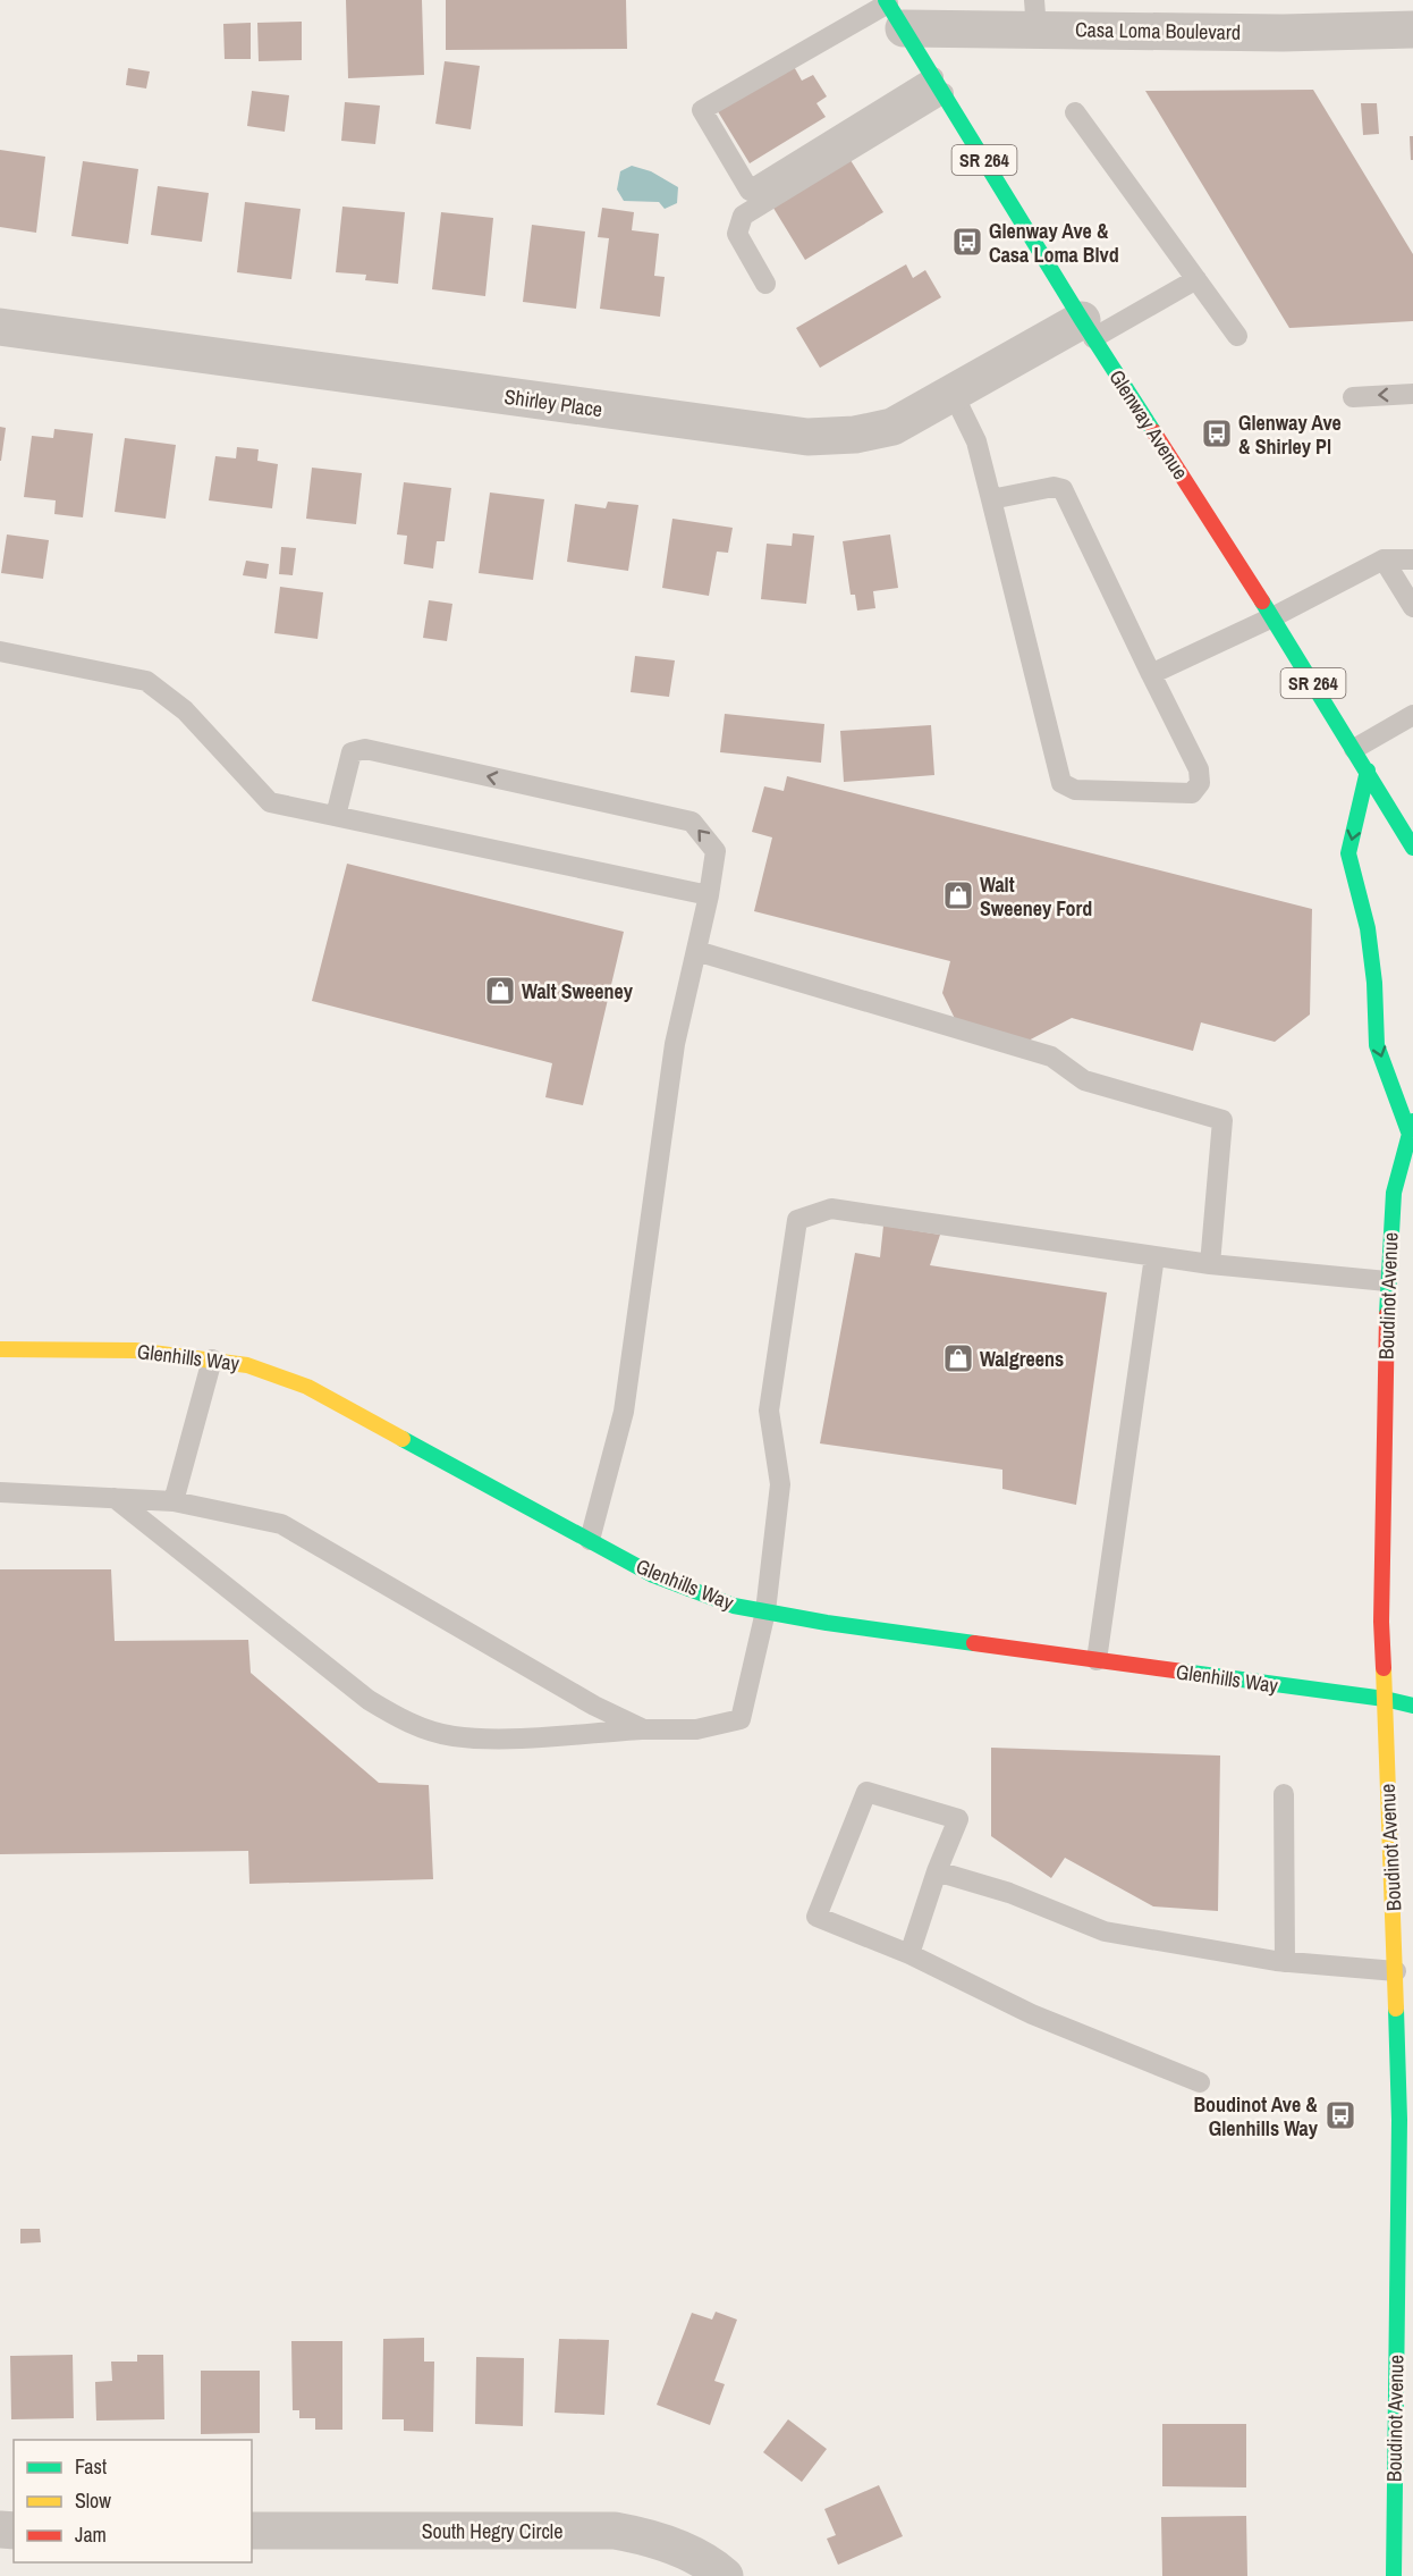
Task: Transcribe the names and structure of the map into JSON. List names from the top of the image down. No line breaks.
{"streets":{"street":["Casa Loma Boulevard","SR 264","Shirley Place","Glenway Avenue","Boudinot Avenue","Glenhills Way","South Hegry Circle"]},"crossings":[["Casa Loma Boulevard","Glenway Avenue"],["Shirley Place","Glenway Avenue"],["Boudinot Avenue","Glenhills Way"]],"places":{"bus stop":["Glenway Ave & Casa Loma Blvd","Glenway Ave & Shirley Pl","Boudinot Ave & Glenhills Way"],"shop":["Walt Sweeney Ford","Walt Sweeney","Walgreens"]},"legend":["Fast","Slow","Jam"]}
